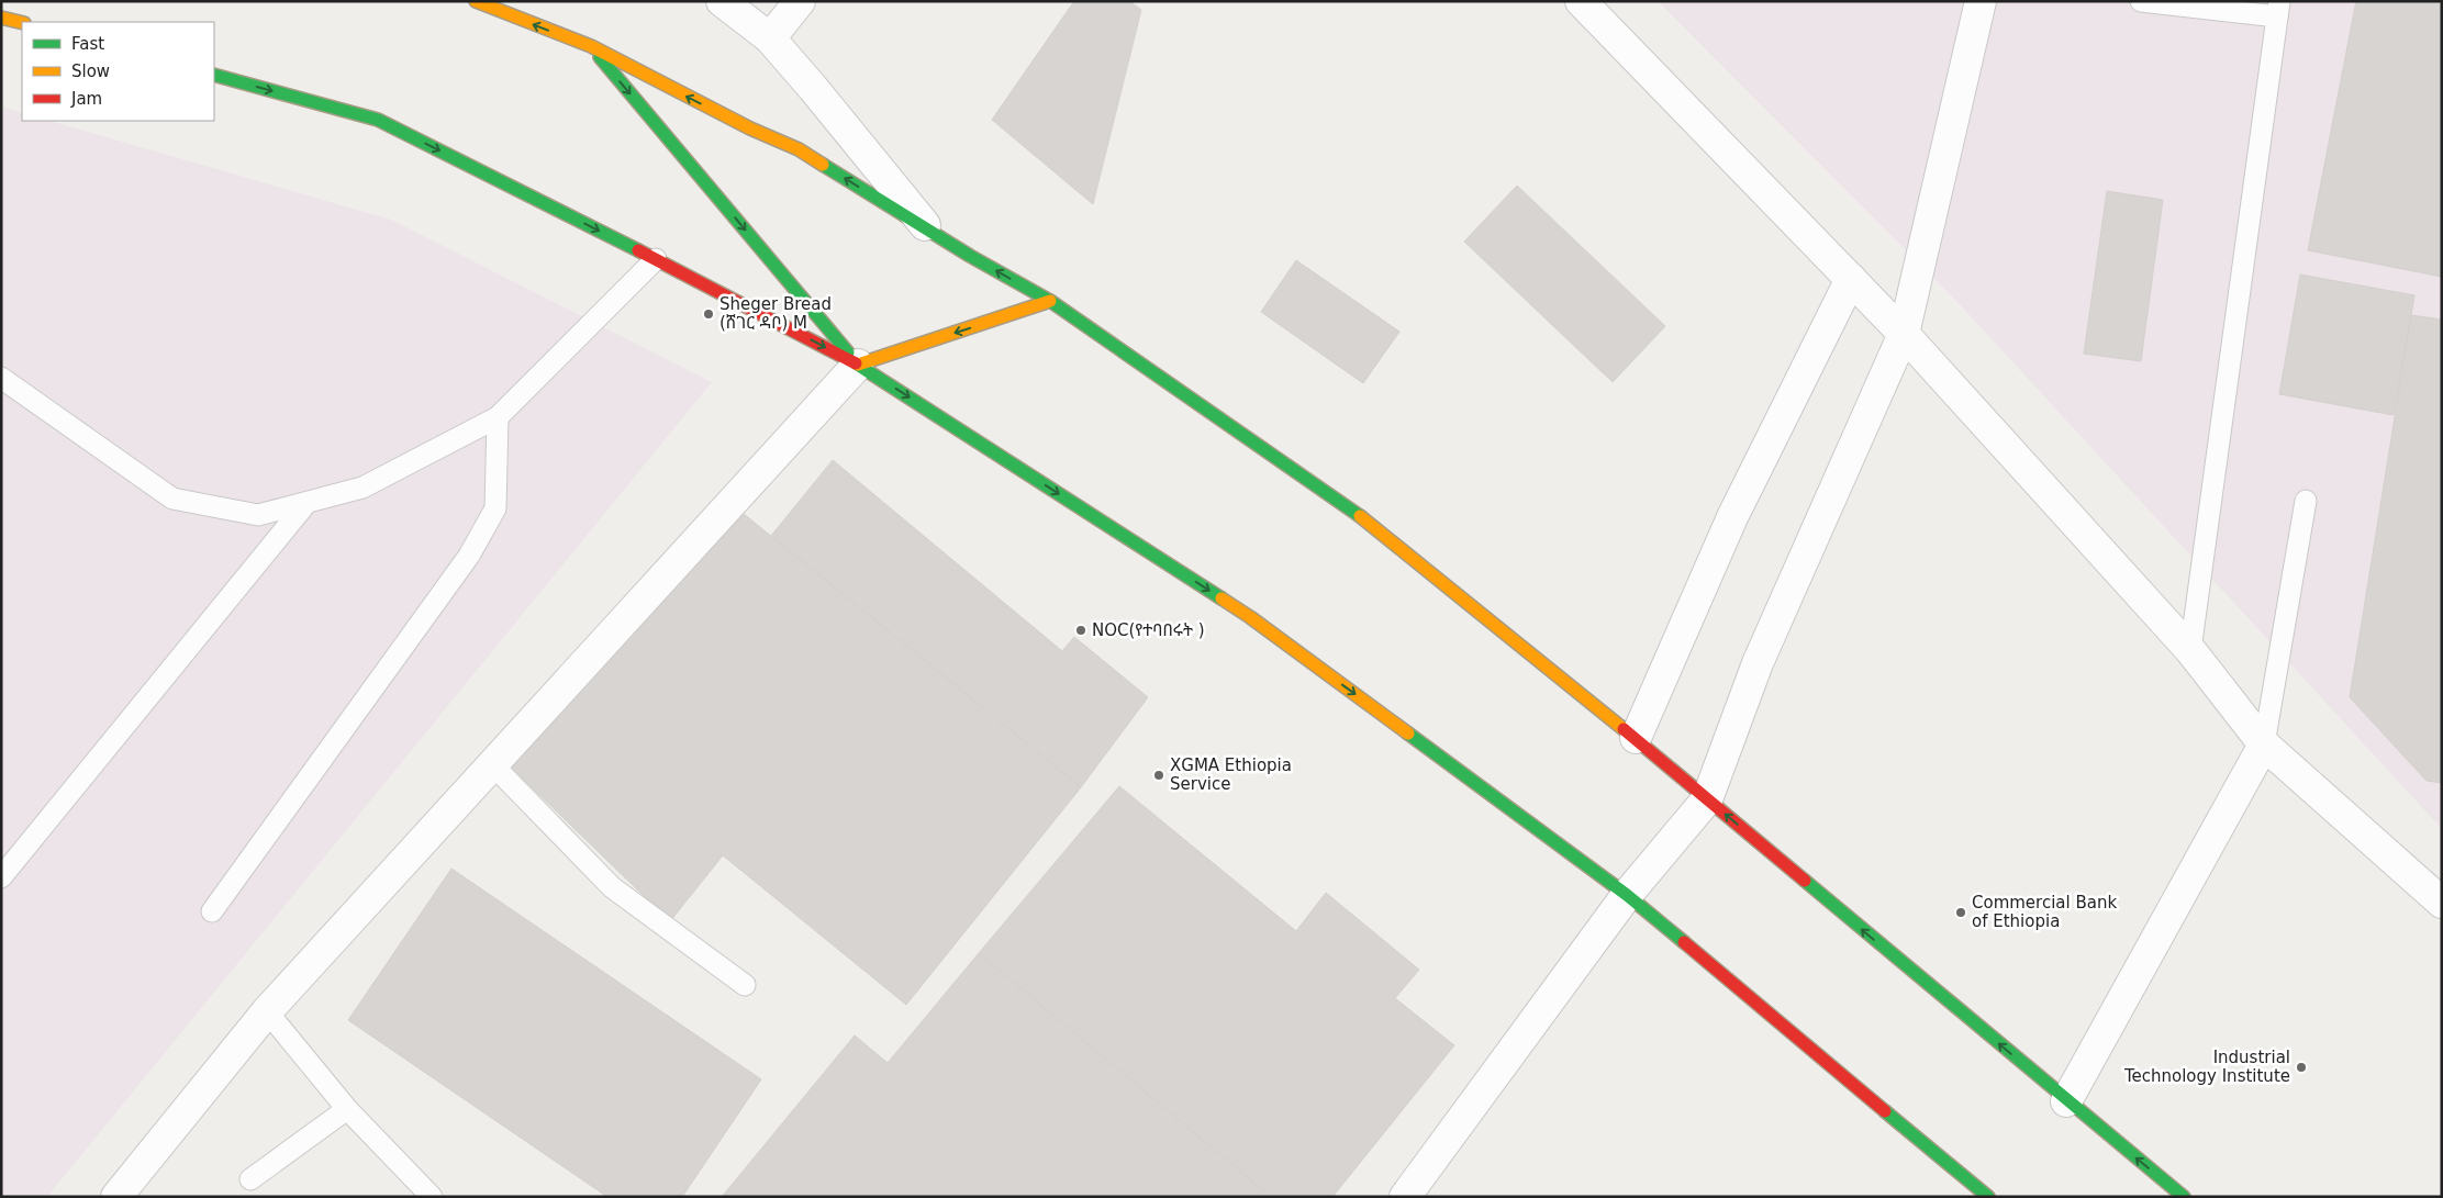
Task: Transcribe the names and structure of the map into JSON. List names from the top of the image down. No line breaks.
{"places":["Sheger Bread (ሸገር ዳቦ) M","NOC(የተባበሩት )","XGMA Ethiopia Service","Commercial Bank of Ethiopia","Industrial Technology Institute"],"legend":["Fast","Slow","Jam"]}
